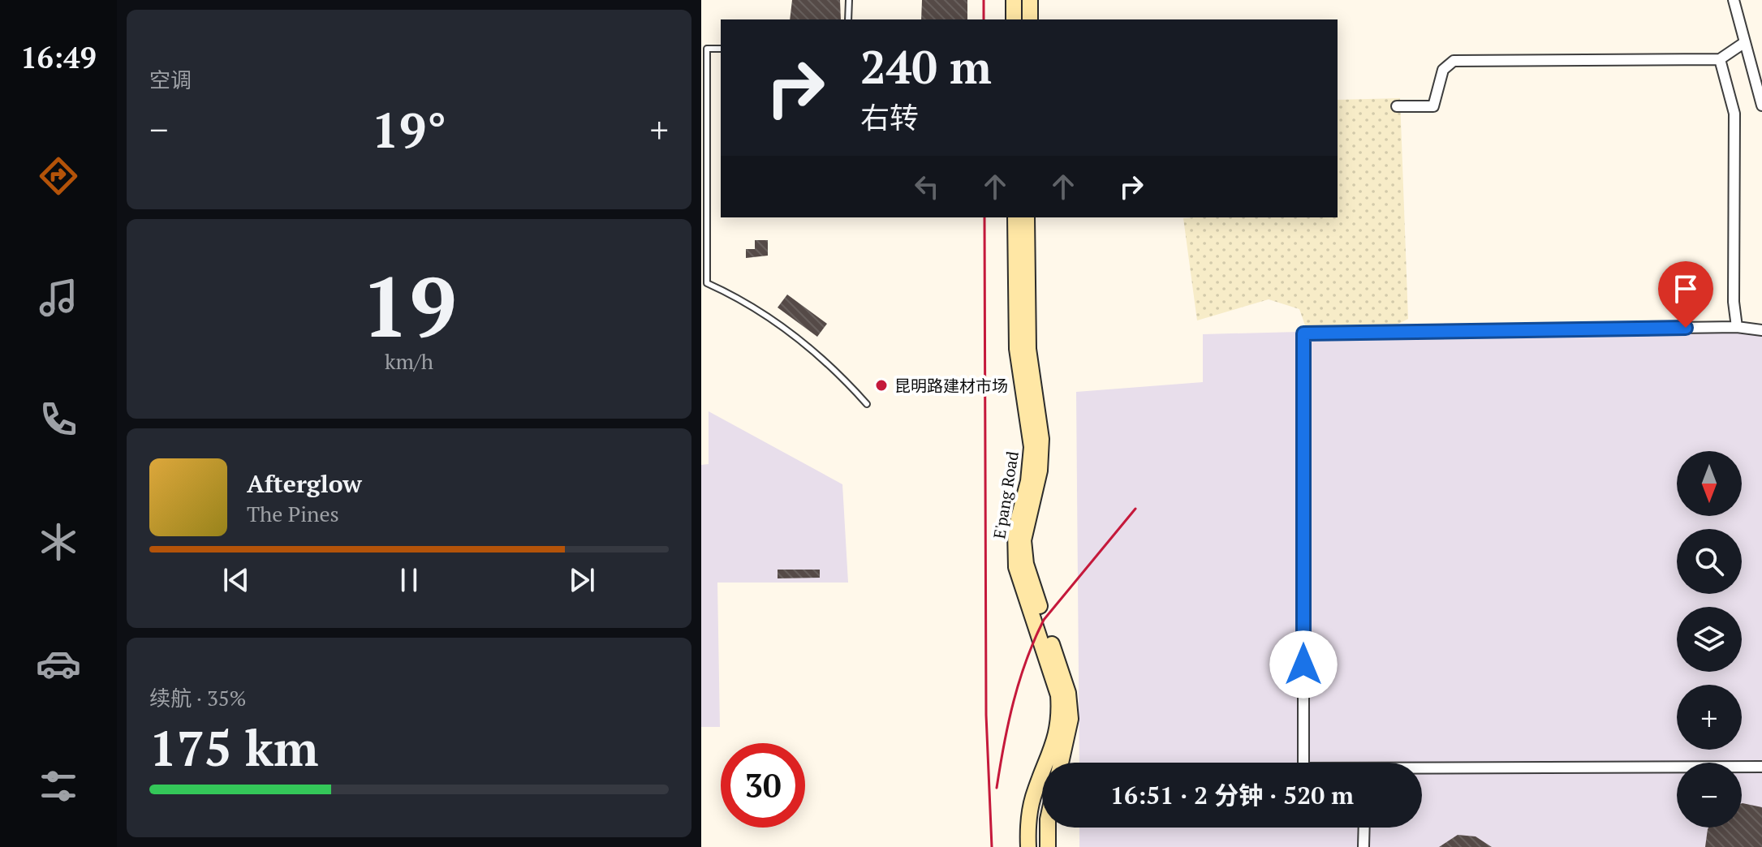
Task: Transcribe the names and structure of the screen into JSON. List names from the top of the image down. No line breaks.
{"streets":{"main road":["E'pang Road"]},"places":["昆明路建材市场"],"north":"bottom","page":{"tabs":"16:49","tile":["空调",["19","km/h"],["续航 · 35%","175 km"]],"turn":["240 m","右转"],"heat":["−","19°","+"],"map_buttons":["+","−"],"song":["Afterglow","The Pines"],"limit":"30","trip":"16:51 · 2 分钟 · 520 m"}}
